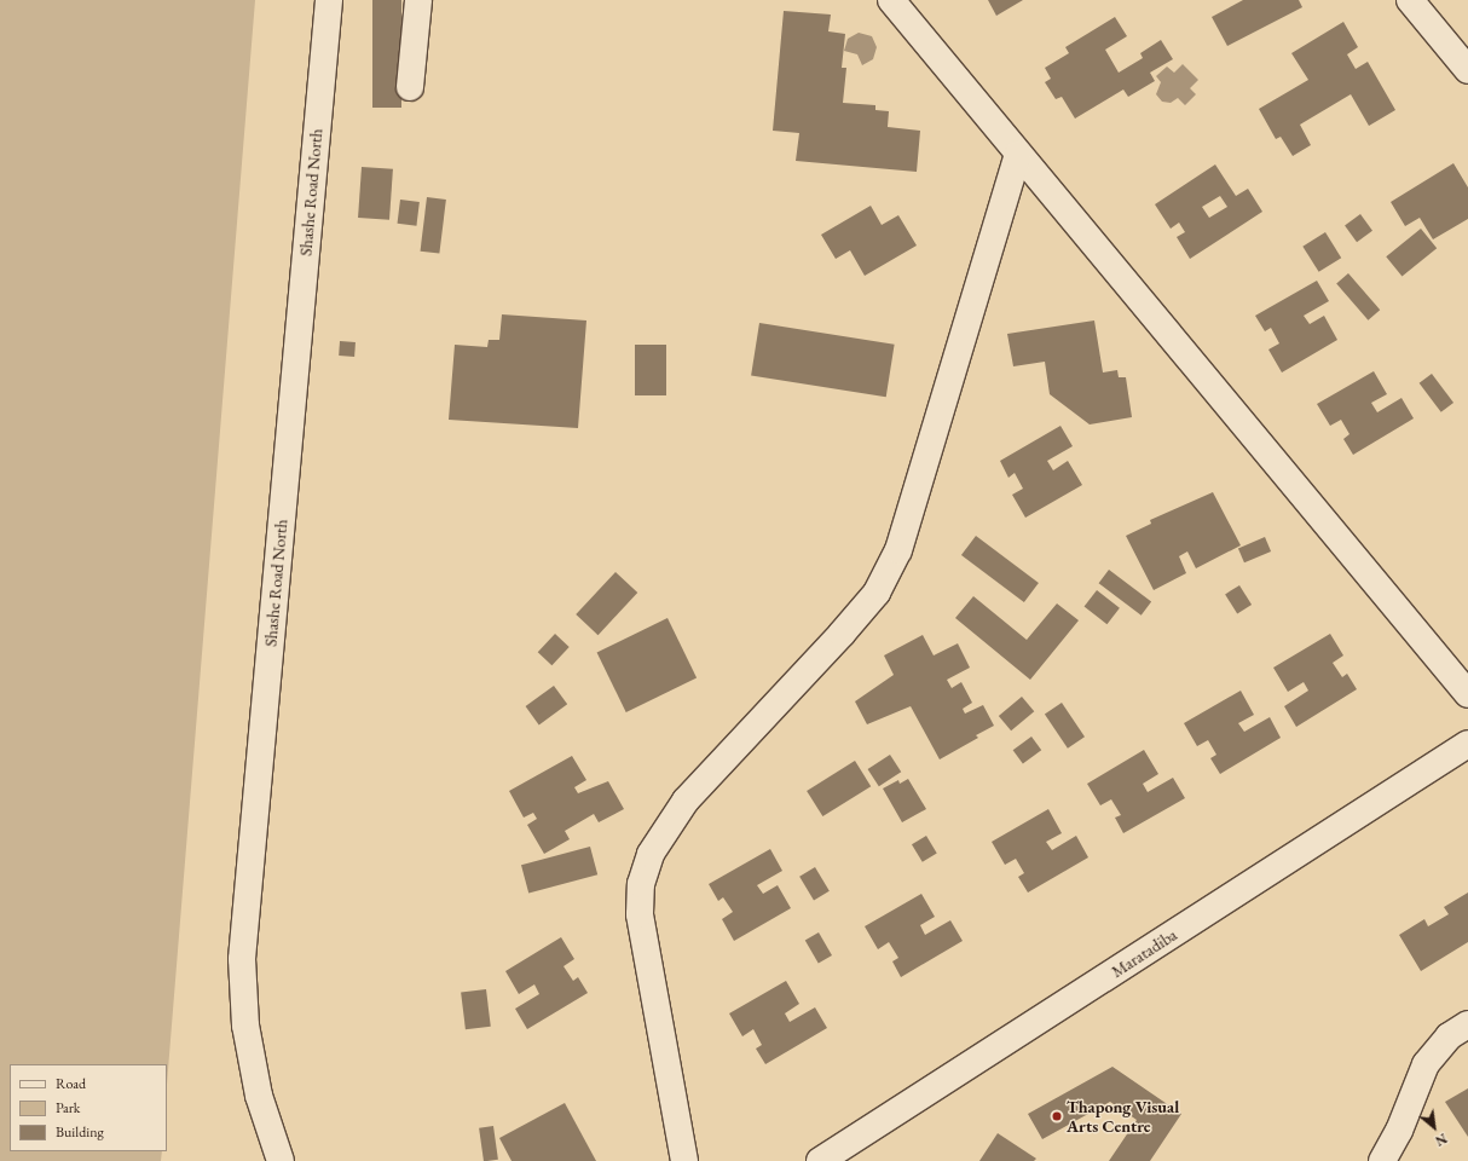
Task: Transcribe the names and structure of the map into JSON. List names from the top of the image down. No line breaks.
{"streets":{"street":["Shashe Road North","Maratadiba"]},"places":["Thapong Visual Arts Centre"],"legend":["Road","Park","Building"],"north":"bottom right"}
